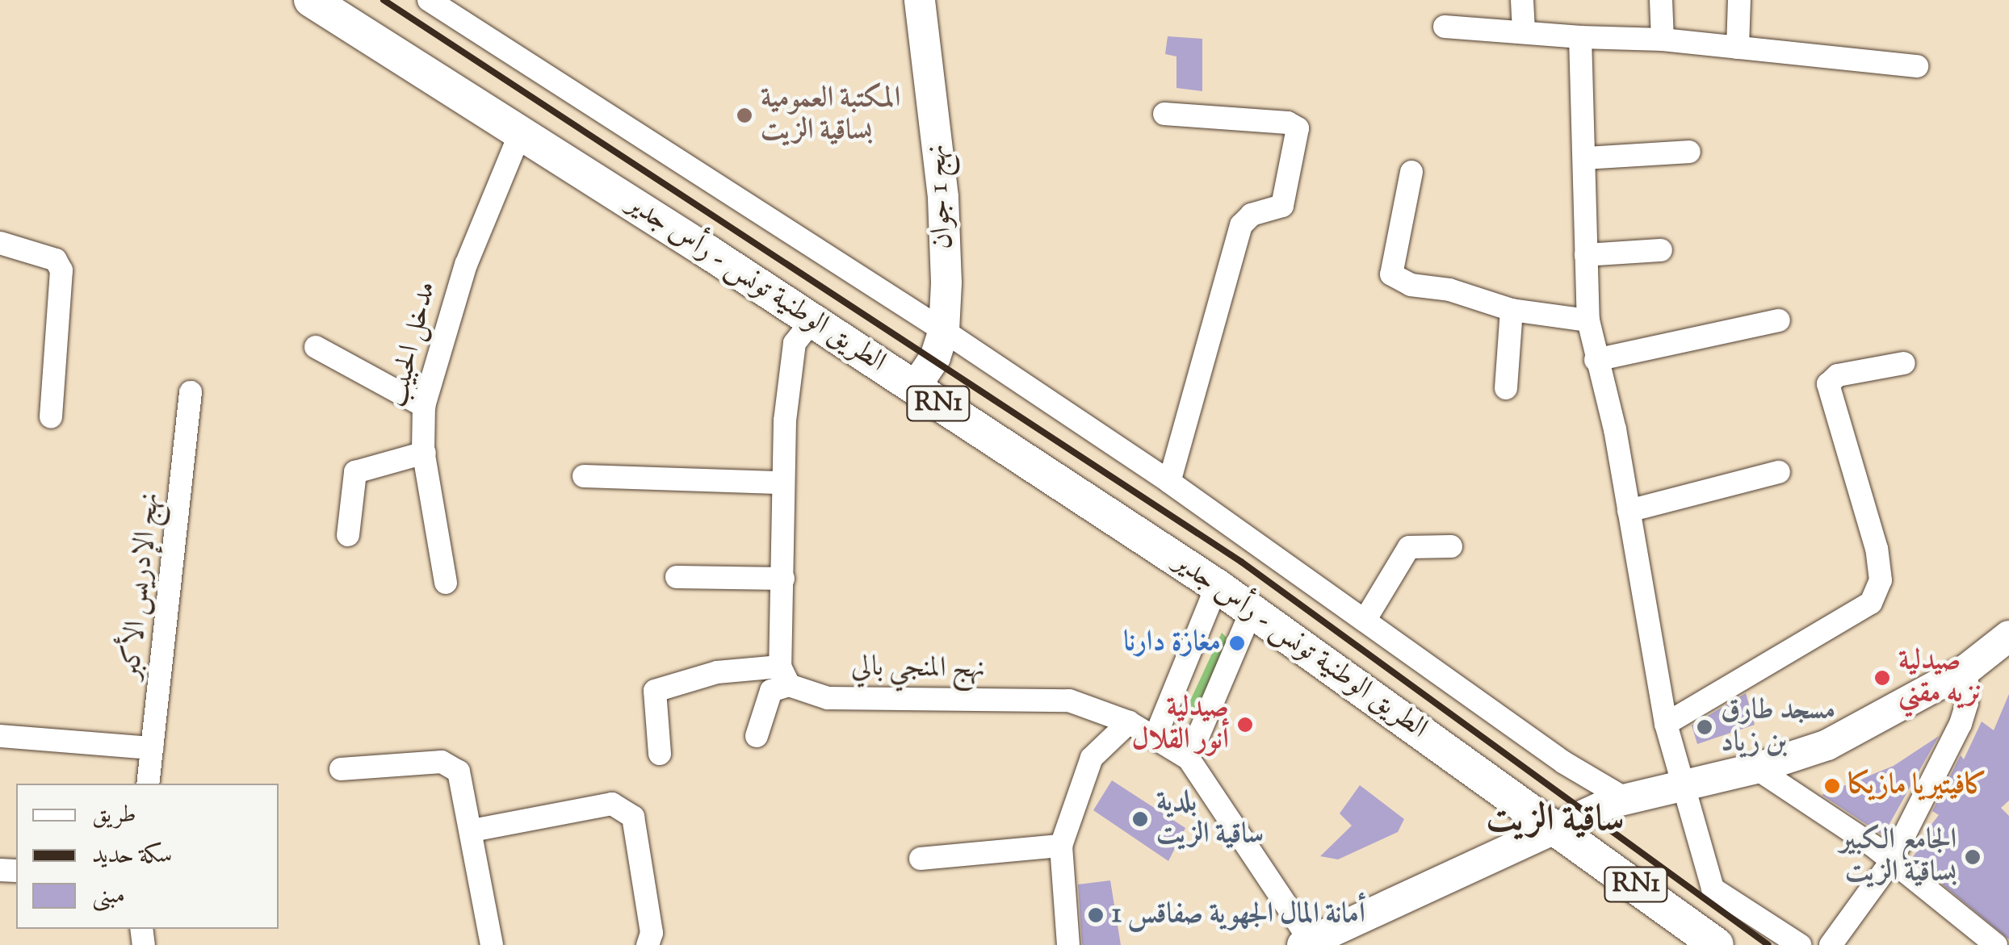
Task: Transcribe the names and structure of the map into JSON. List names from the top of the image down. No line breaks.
{"streets":{"main road":["نهج 1 جوان","الطريق الوطنية تونس - رأس جدير","RN1"],"street":["مدخل الحبيب","نهج الإدريس الأكبر","نهج المنجي بالي"]},"crossings":[["نهج 1 جوان","الطريق الوطنية تونس - رأس جدير"],["الطريق الوطنية تونس - رأس جدير","مدخل الحبيب"],["الطريق الوطنية تونس - رأس جدير","RN1"]],"districts":["ساقية الزيت"],"places":["المكتبة العمومية بساقية الزيت","مغازة دارنا","صيدلية نزيه مقني","صيدلية أنور القلال","مسجد طارق بن زياد","كافيتيريا مازيكا","بلدية ساقية الزيت","الجامع الكبير بساقية الزيت","أمانة المال الجهوية صفاقس 1"],"legend":["طريق","سكة حديد","مبنى"]}
